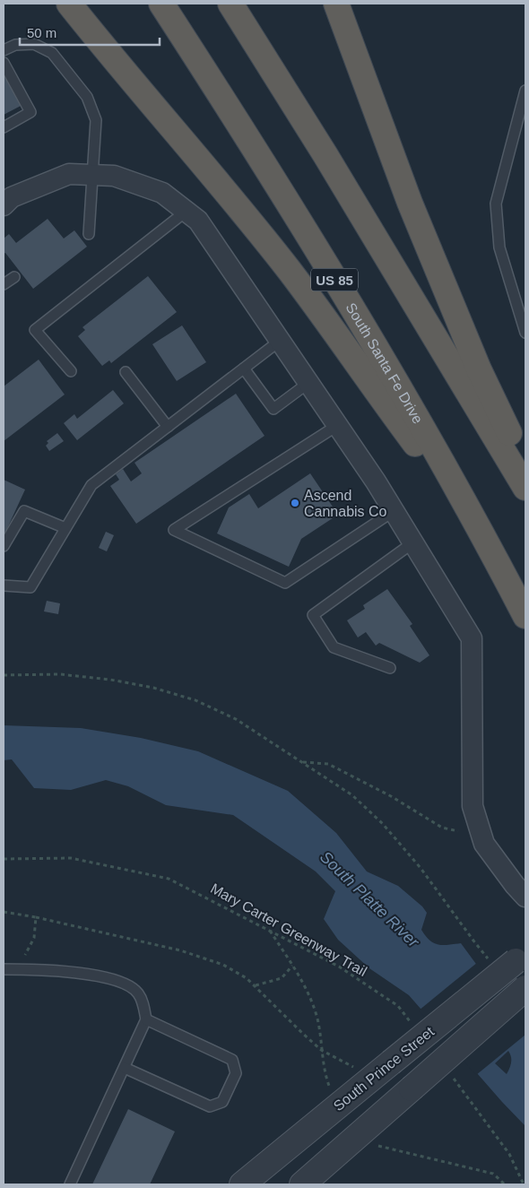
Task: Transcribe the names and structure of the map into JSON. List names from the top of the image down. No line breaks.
{"streets":{"highway":["US 85","South Santa Fe Drive"],"street":["South Prince Street"],"path":["Mary Carter Greenway Trail"]},"water":["South Platte River"],"places":["Ascend Cannabis Co"],"scale_bar":"50 m"}
